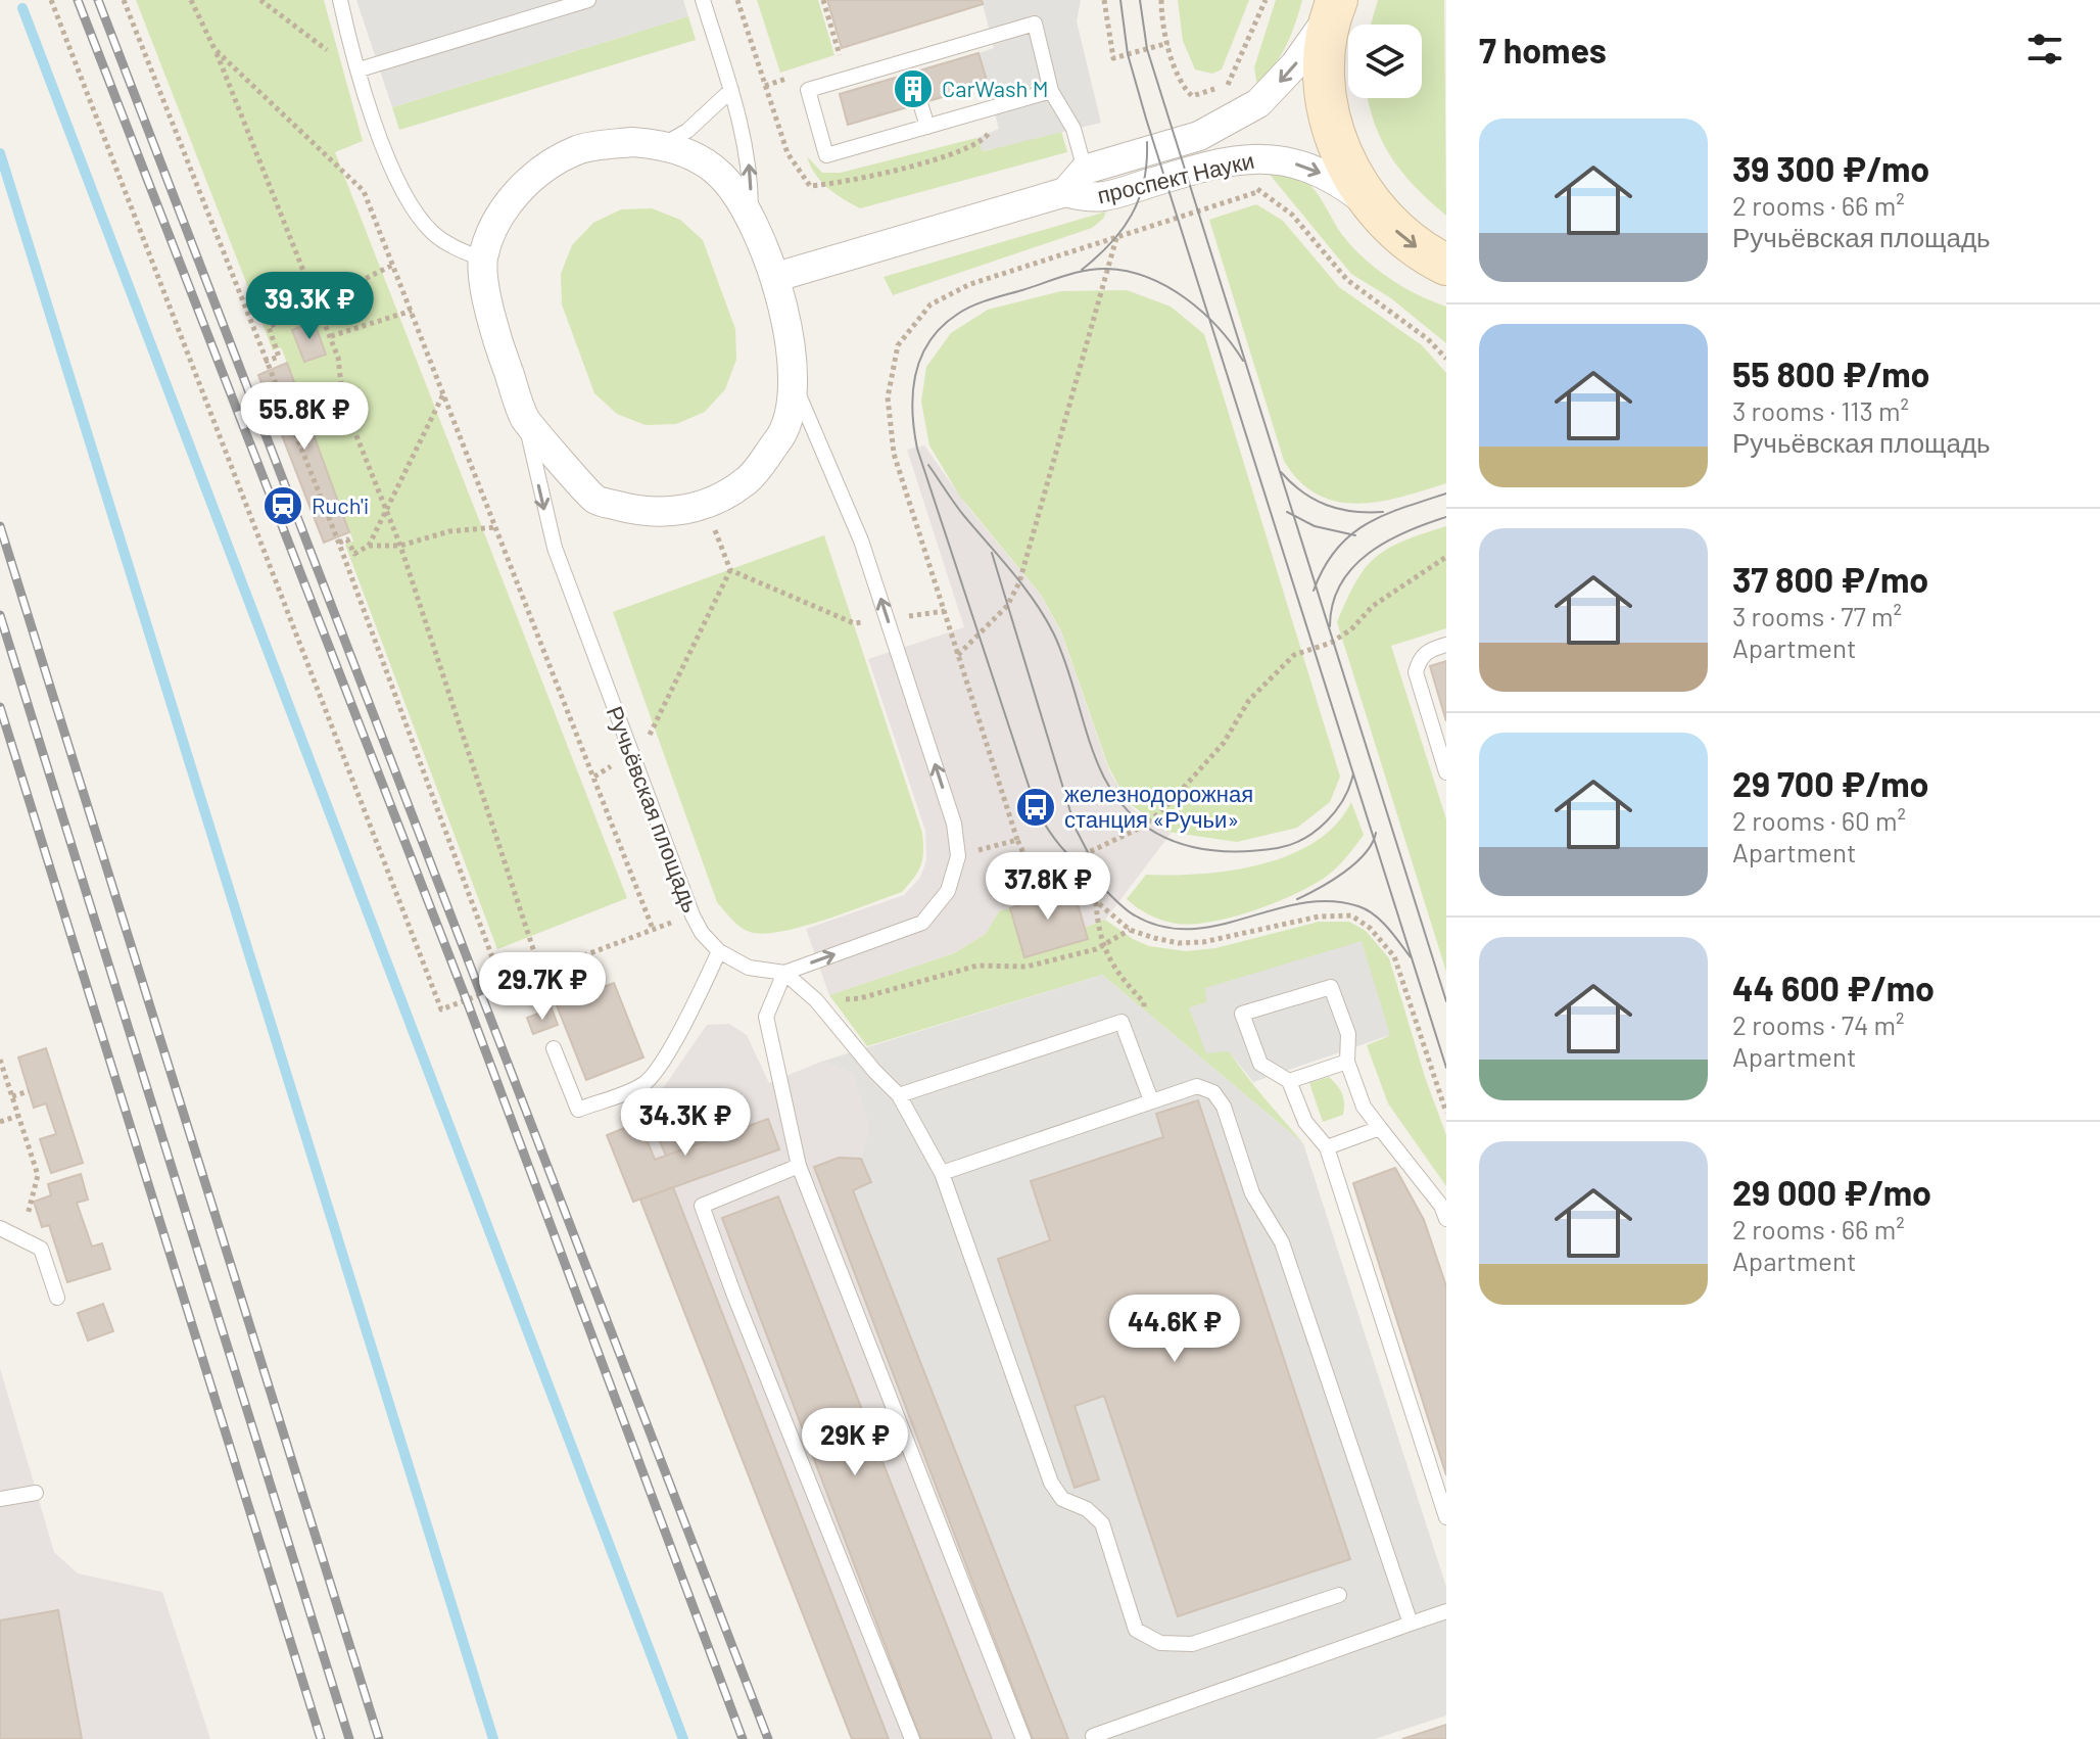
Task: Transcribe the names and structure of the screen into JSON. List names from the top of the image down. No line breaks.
{"streets":{"main road":["проспект Науки"],"street":["Ручьёвская площадь"]},"crossings":[["проспект Науки","Ручьёвская площадь"]],"places":{"building":["CarWash M"],"station":["Ruch'i"],"bus stop":["железнодорожная станция «Ручьи»"]},"page":{"heading":"7 homes","list":[{"name":"39 300 ₽/mo","note":"2 rooms · 66 m² · Ручьёвская площадь"},{"name":"55 800 ₽/mo","note":"3 rooms · 113 m² · Ручьёвская площадь"},{"name":"37 800 ₽/mo","note":"3 rooms · 77 m² · Apartment"},{"name":"29 700 ₽/mo","note":"2 rooms · 60 m² · Apartment"},{"name":"44 600 ₽/mo","note":"2 rooms · 74 m² · Apartment"},{"name":"29 000 ₽/mo","note":"2 rooms · 66 m² · Apartment"}],"price":["39.3K ₽","55.8K ₽","37.8K ₽","29.7K ₽","34.3K ₽","44.6K ₽","29K ₽"]}}
